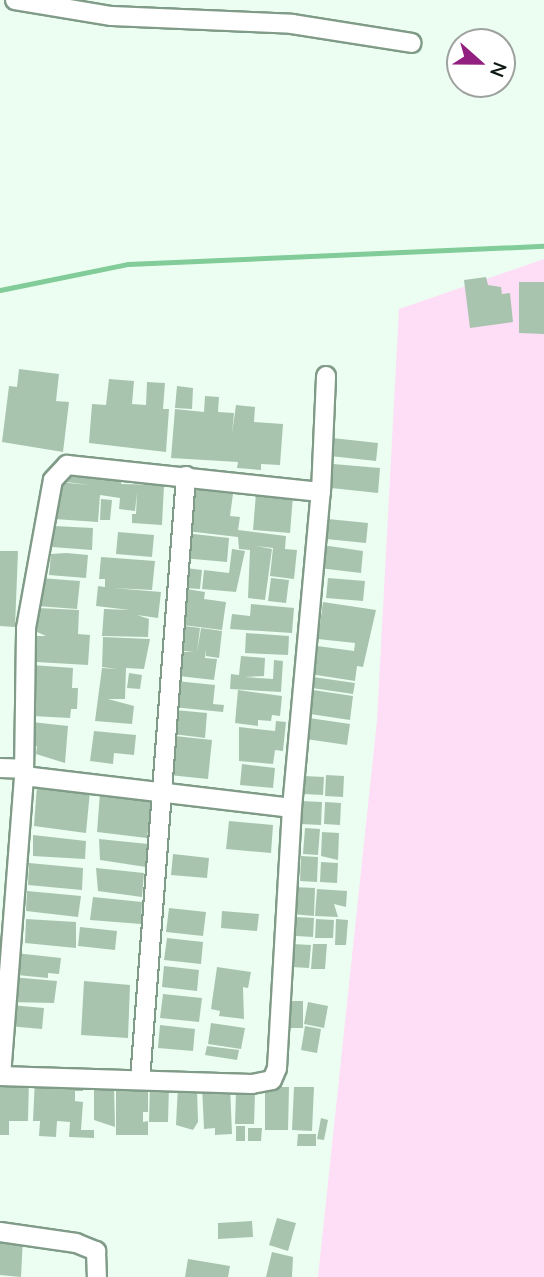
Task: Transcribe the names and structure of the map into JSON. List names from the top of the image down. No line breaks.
{"north":"right"}
